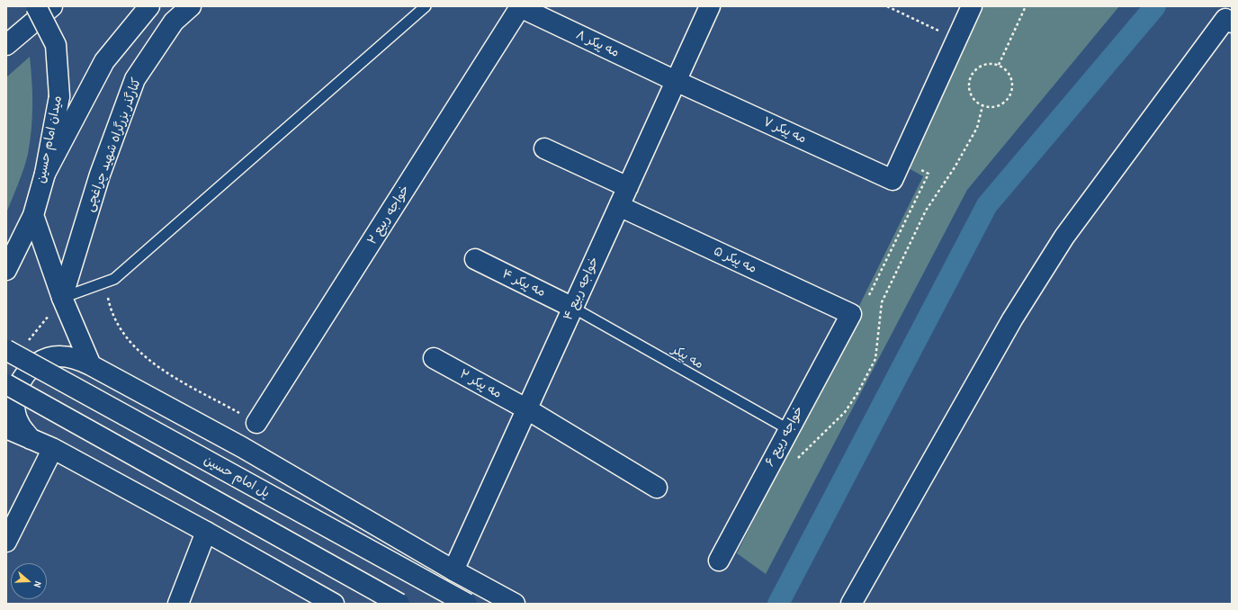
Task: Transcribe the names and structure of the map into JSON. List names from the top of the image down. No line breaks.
{"streets":{"main road":["مه پیکر ۸","مه پیکر ۷","میدان امام حسین","کنارگذر بزرگراه شهید چراغچی","خواجه ربیع ۲","مه پیکر ۵","مه پیکر ۴","خواجه ربیع ۴","مه پیکر ۲","خواجه ربیع ۶","پل امام حسین"],"lane":["مه پیکر"]},"crossings":[["مه پیکر ۸","مه پیکر ۷"],["مه پیکر ۸","خواجه ربیع ۲"],["مه پیکر ۸","خواجه ربیع ۴"],["مه پیکر ۷","خواجه ربیع ۴"],["مه پیکر ۵","خواجه ربیع ۴"],["مه پیکر ۵","خواجه ربیع ۶"],["مه پیکر ۴","خواجه ربیع ۴"],["مه پیکر ۴","مه پیکر"],["خواجه ربیع ۴","مه پیکر"],["خواجه ربیع ۴","مه پیکر ۲"],["مه پیکر","خواجه ربیع ۶"]],"north":"right"}
